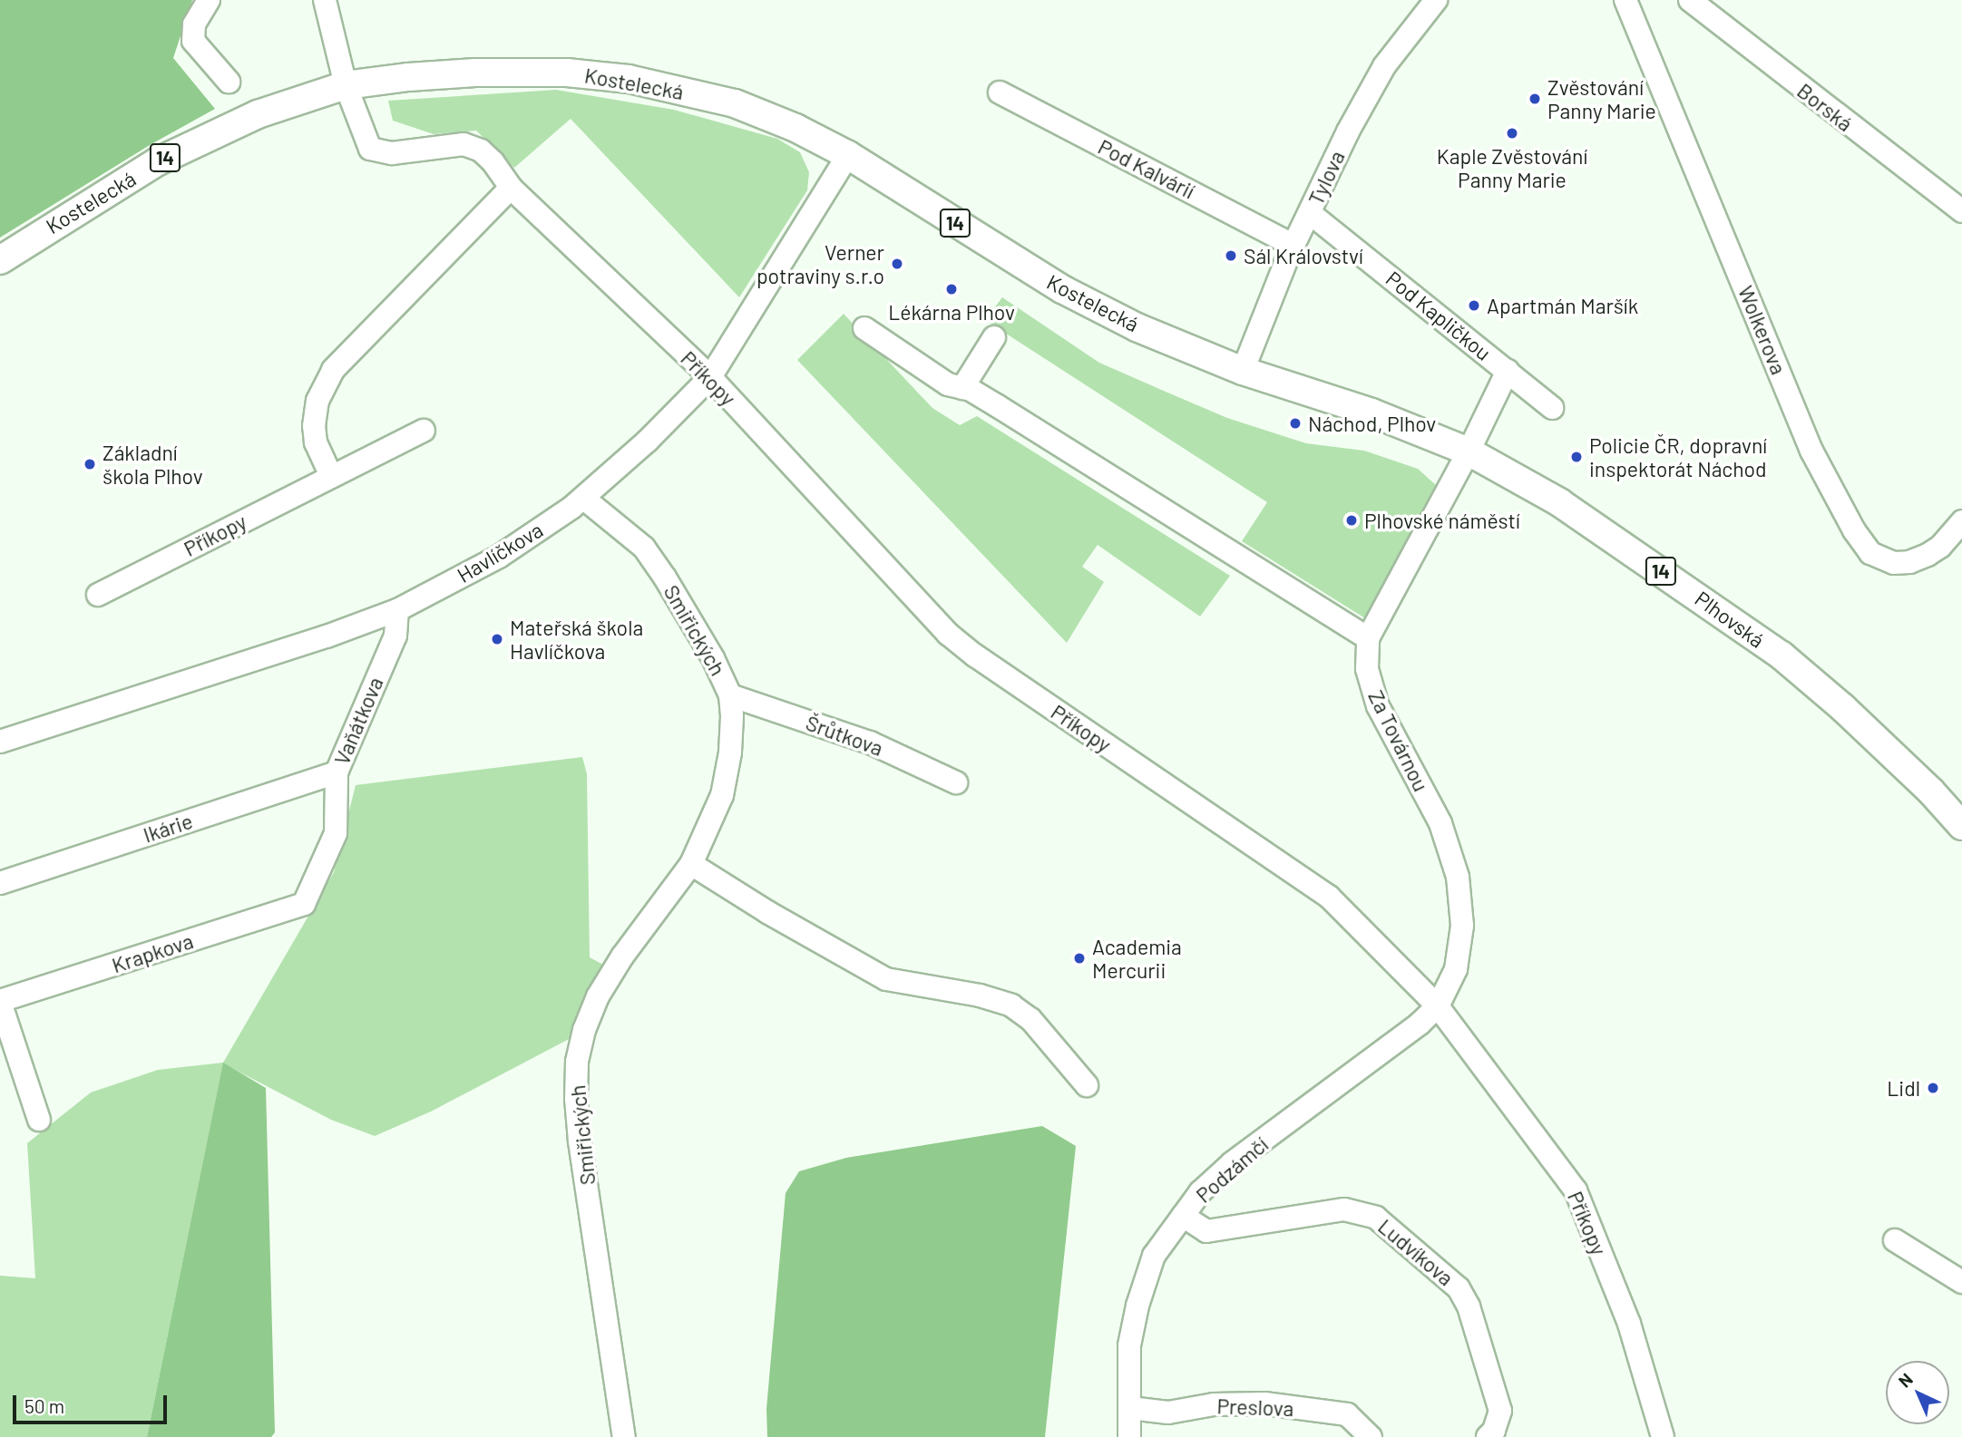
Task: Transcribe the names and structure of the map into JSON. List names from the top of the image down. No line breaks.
{"streets":{"main road":["Kostelecká","14","Plhovská"],"street":["Borská","Pod Kalvárií","Tylova","Pod Kapličkou","Wolkerova","Příkopy","Havlíčkova","Smiřických","Vaňátkova","Šrůtkova","Za Továrnou","Ikárie","Krapkova","Podzámčí","Ludvíkova","Preslova"]},"crossings":[["Kostelecká","14"],["Kostelecká","Tylova"],["Kostelecká","Příkopy"],["Kostelecká","Havlíčkova"],["14","Tylova"],["14","Pod Kapličkou"],["14","Plhovská"],["14","Za Továrnou"],["Pod Kalvárií","Tylova"],["Tylova","Pod Kapličkou"],["Pod Kapličkou","Plhovská"],["Pod Kapličkou","Za Továrnou"],["Příkopy","Havlíčkova"],["Příkopy","Za Továrnou"],["Příkopy","Podzámčí"],["Havlíčkova","Smiřických"],["Havlíčkova","Vaňátkova"],["Plhovská","Za Továrnou"],["Smiřických","Šrůtkova"],["Vaňátkova","Ikárie"],["Vaňátkova","Krapkova"],["Za Továrnou","Podzámčí"],["Podzámčí","Ludvíkova"],["Podzámčí","Preslova"]],"places":["Zvěstování Panny Marie","Kaple Zvěstování Panny Marie","Sál Království","Verner potraviny s.r.o","Lékárna Plhov","Apartmán Maršík","Náchod, Plhov","Policie ČR, dopravní inspektorát Náchod","Základní škola Plhov","Plhovské náměstí","Mateřská škola Havlíčkova","Academia Mercurii","Lidl"],"scale_bar":"50 m","north":"top left"}
